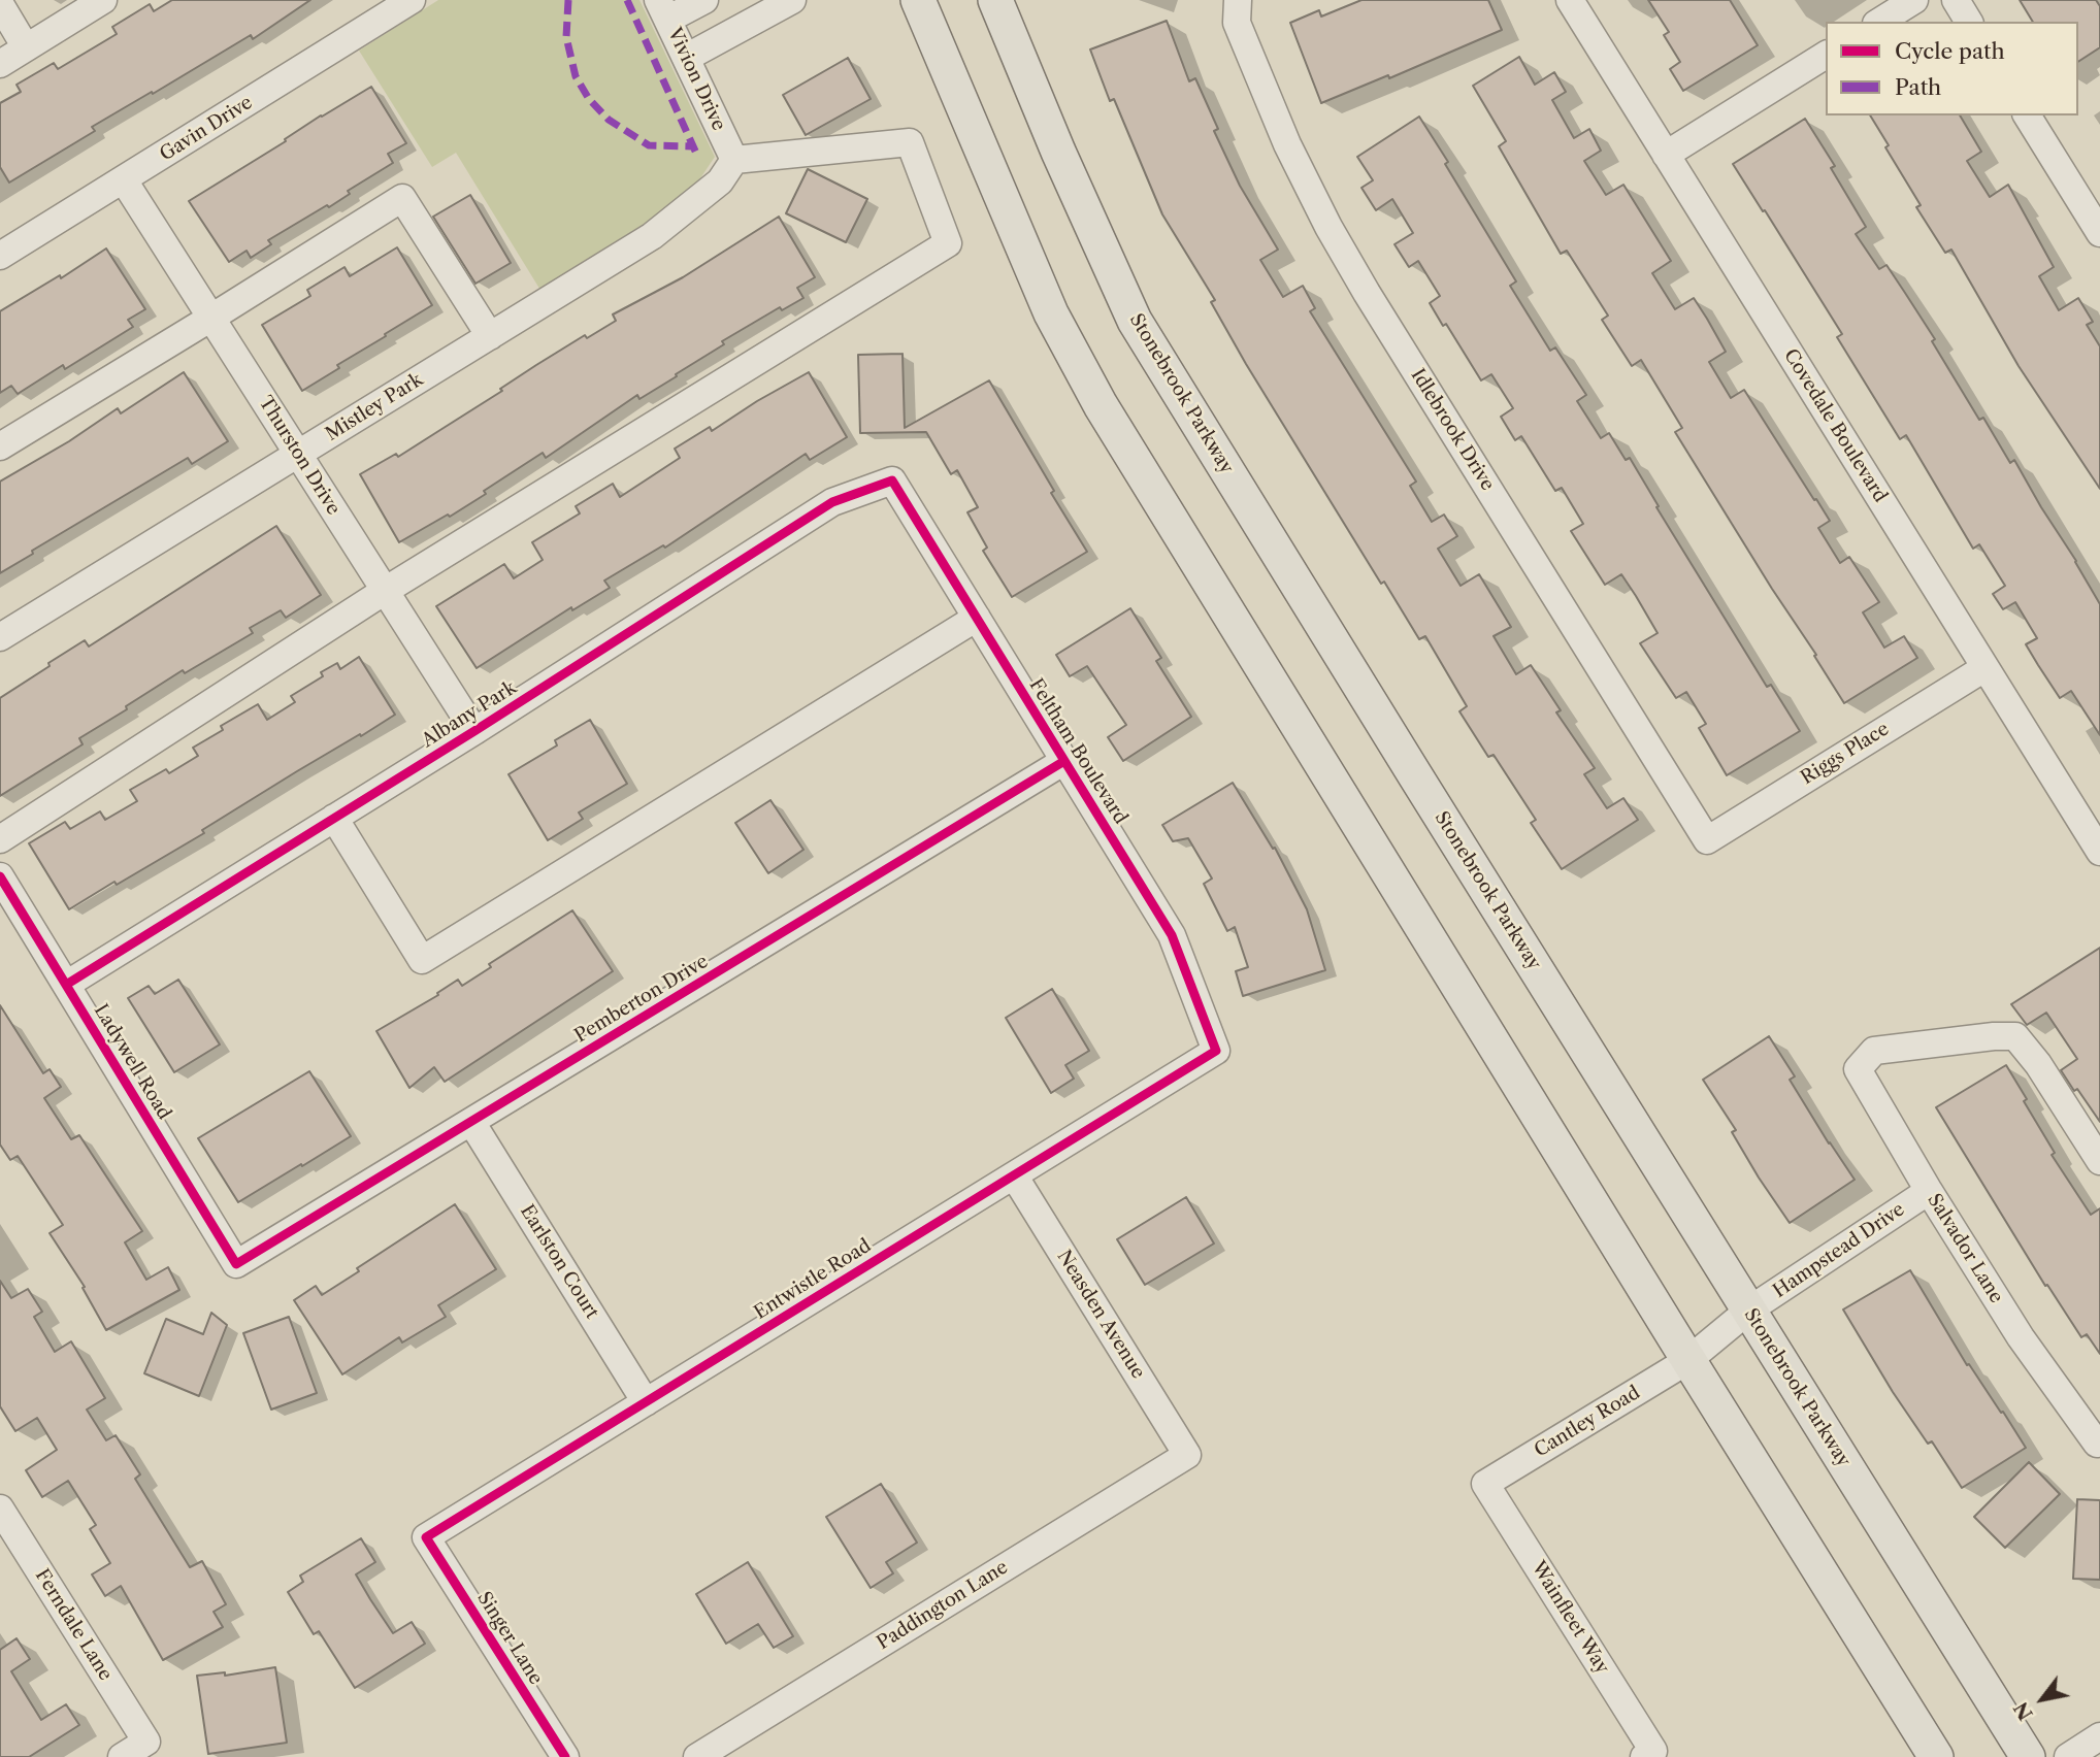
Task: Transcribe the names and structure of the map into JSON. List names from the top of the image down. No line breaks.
{"streets":{"main road":["Stonebrook Parkway"],"street":["Vivion Drive","Gavin Drive","Mistley Park","Covedale Boulevard","Idlebrook Drive","Thurston Drive","Albany Park","Feltham Boulevard","Riggs Place","Pemberton Drive","Ladywell Road","Salvador Lane","Hampstead Drive","Earlston Court","Entwistle Road","Neasden Avenue","Cantley Road","Paddington Lane","Wainfleet Way","Ferndale Lane","Singer Lane"]},"crossings":[["Vivion Drive","Mistley Park"],["Gavin Drive","Thurston Drive"],["Stonebrook Parkway","Hampstead Drive"],["Mistley Park","Thurston Drive"],["Covedale Boulevard","Riggs Place"],["Idlebrook Drive","Riggs Place"],["Thurston Drive","Albany Park"],["Albany Park","Feltham Boulevard"],["Albany Park","Ladywell Road"],["Feltham Boulevard","Pemberton Drive"],["Feltham Boulevard","Entwistle Road"],["Pemberton Drive","Ladywell Road"],["Pemberton Drive","Earlston Court"],["Salvador Lane","Hampstead Drive"],["Hampstead Drive","Cantley Road"],["Earlston Court","Entwistle Road"],["Entwistle Road","Neasden Avenue"],["Entwistle Road","Singer Lane"],["Neasden Avenue","Paddington Lane"],["Cantley Road","Wainfleet Way"]],"legend":["Cycle path","Path"],"north":"bottom left"}
